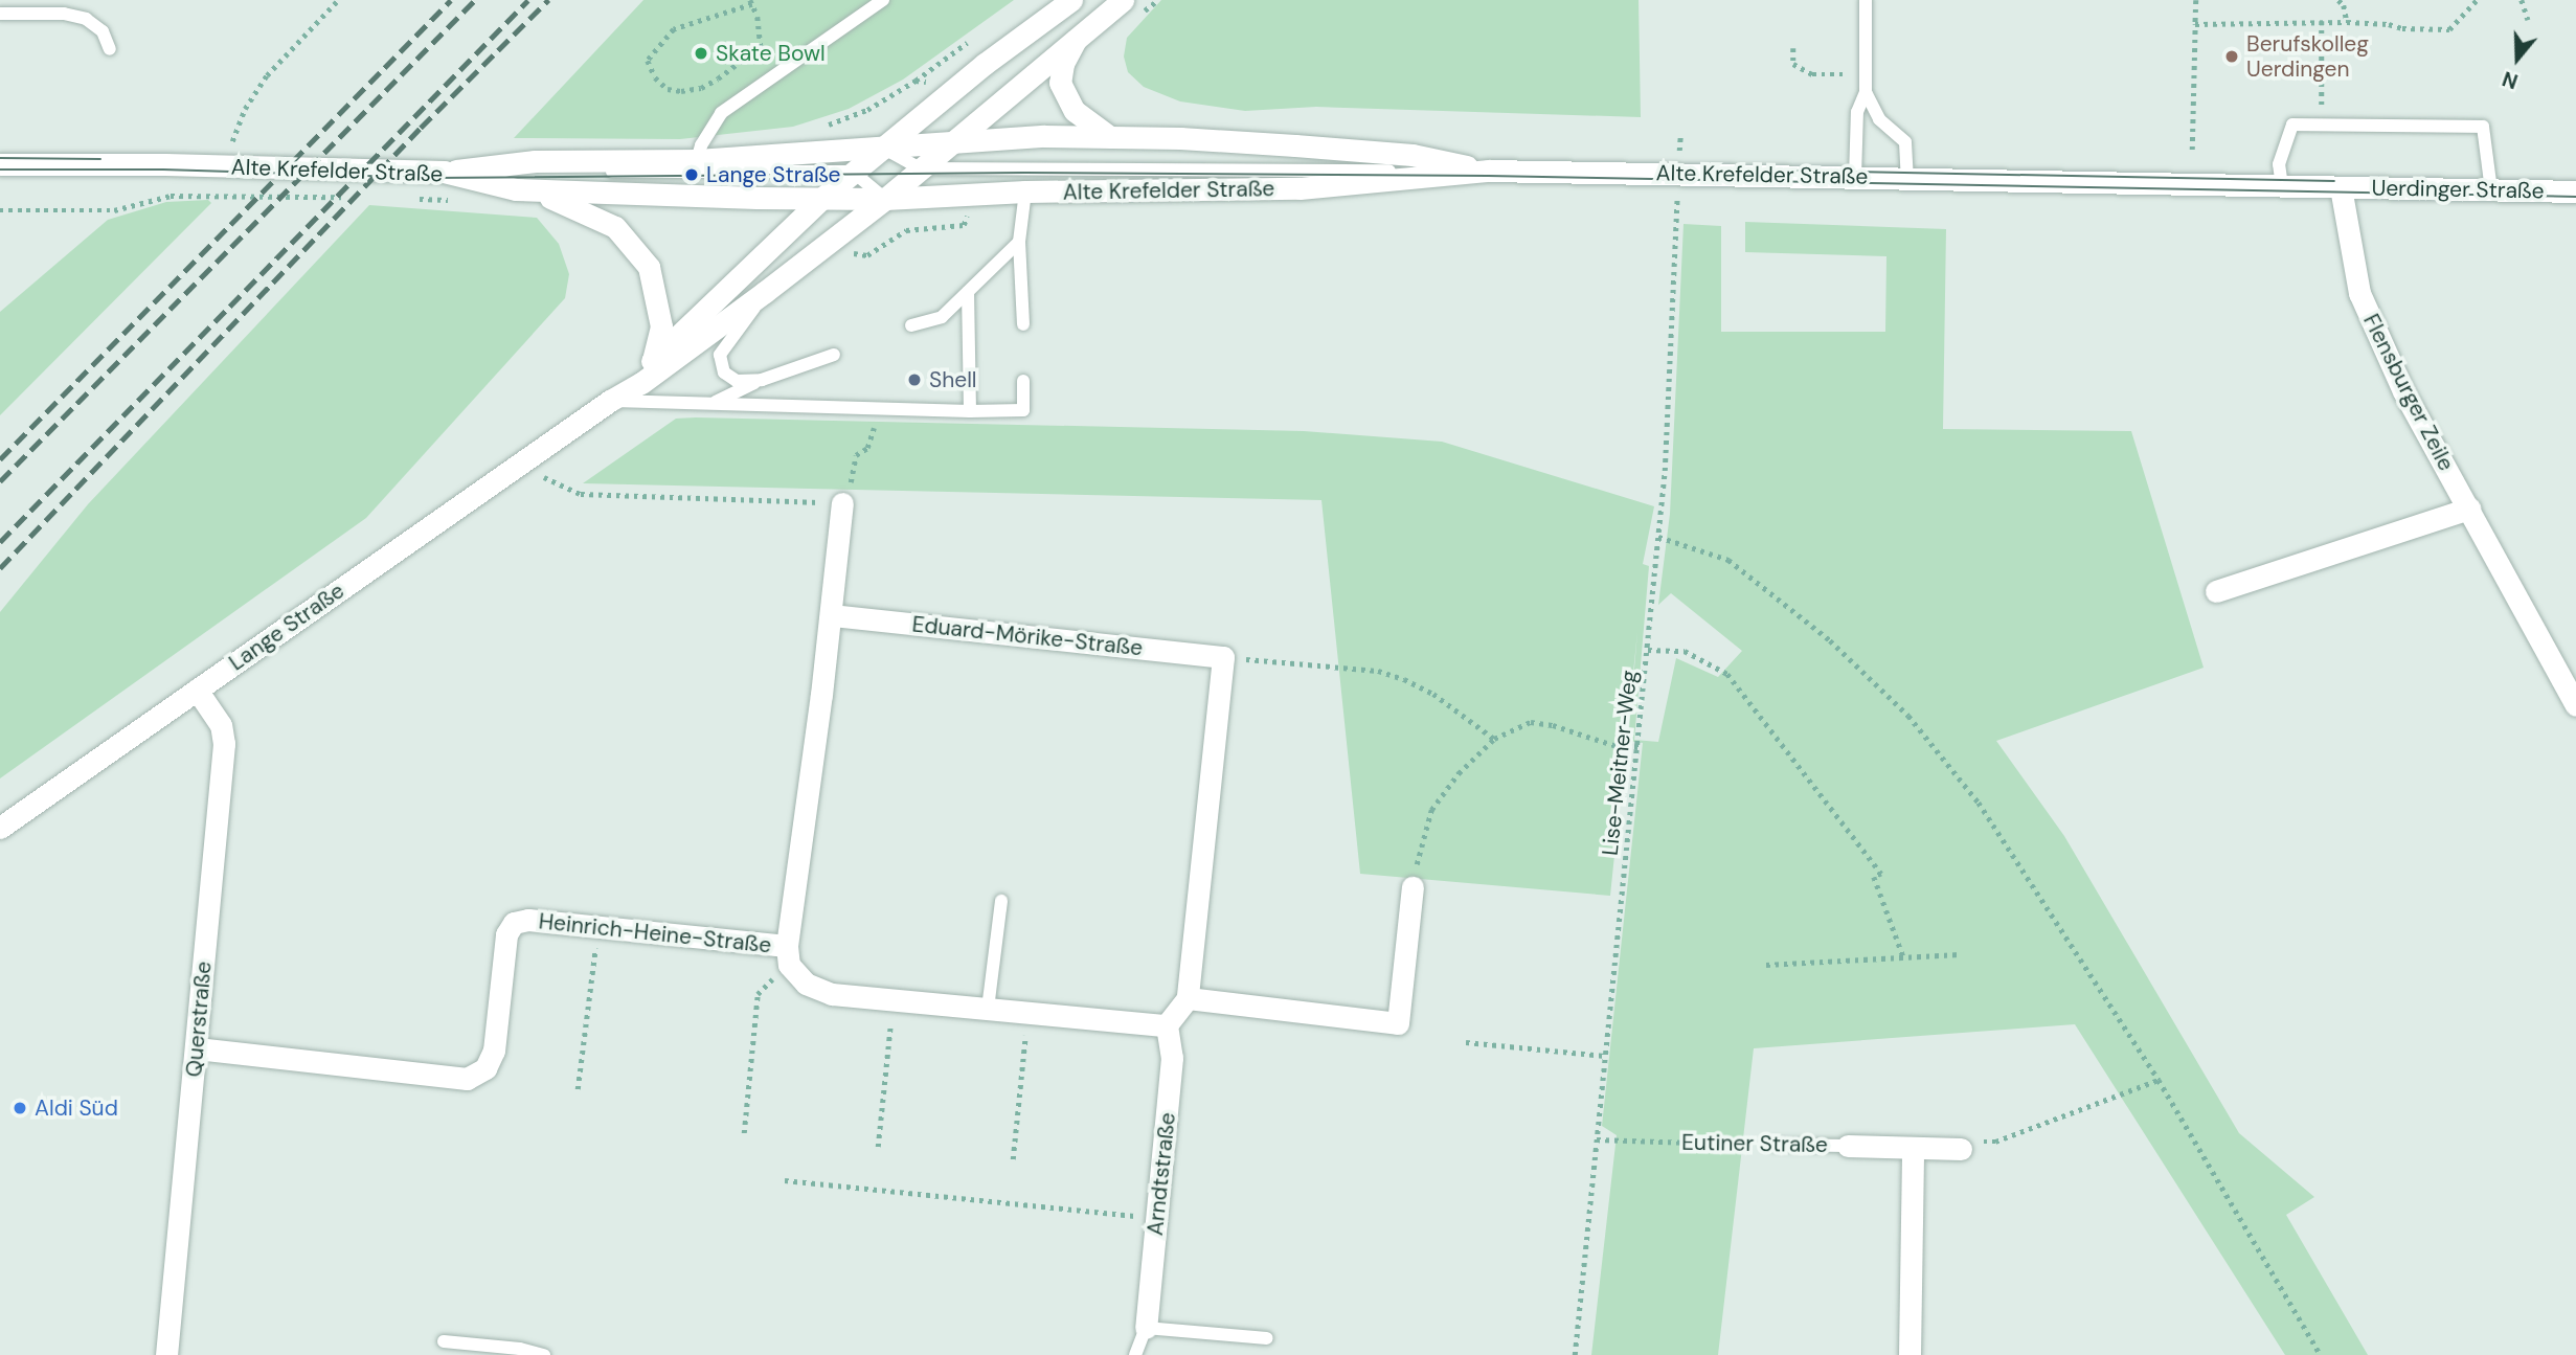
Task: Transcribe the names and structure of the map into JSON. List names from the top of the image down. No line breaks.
{"streets":{"street":["Alte Krefelder Straße","Uerdinger Straße","Flensburger Zeile","Lange Straße","Eduard-Mörike-Straße","Heinrich-Heine-Straße","Querstraße","Eutiner Straße","Arndtstraße"],"path":["Lise-Meitner-Weg"]},"crossings":[["Alte Krefelder Straße","Uerdinger Straße"],["Alte Krefelder Straße","Flensburger Zeile"],["Alte Krefelder Straße","Lange Straße"],["Alte Krefelder Straße","Lise-Meitner-Weg"],["Uerdinger Straße","Flensburger Zeile"],["Lange Straße","Querstraße"],["Lise-Meitner-Weg","Eutiner Straße"],["Heinrich-Heine-Straße","Querstraße"],["Heinrich-Heine-Straße","Arndtstraße"]],"places":["Skate Bowl","Berufskolleg Uerdingen","Lange Straße","Shell","Aldi Süd"],"north":"bottom"}
